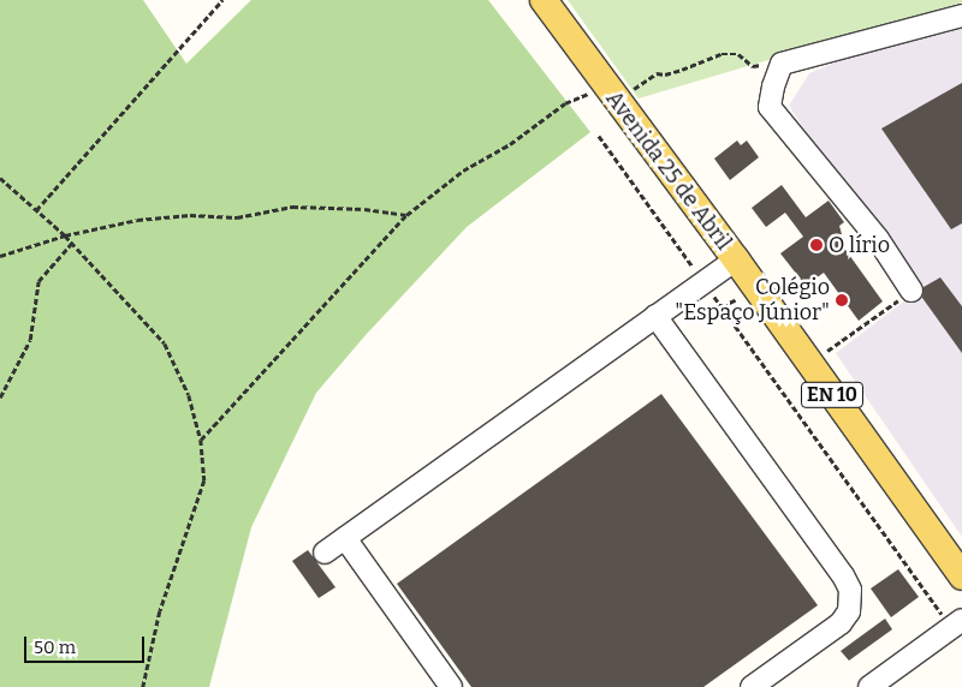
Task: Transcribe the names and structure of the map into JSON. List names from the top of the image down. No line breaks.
{"streets":{"main road":["Avenida 25 de Abril","EN 10"]},"places":["O lírio","Colégio \"Espaço Júnior\""],"scale_bar":"50 m"}
